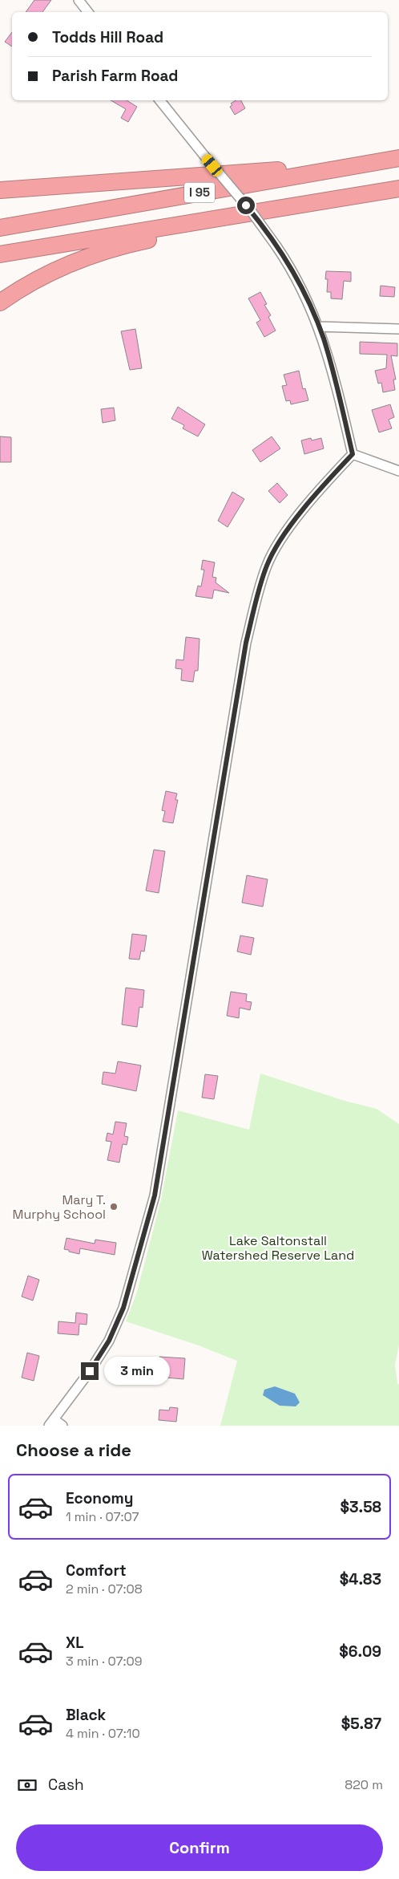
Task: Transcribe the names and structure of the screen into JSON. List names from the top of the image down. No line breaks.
{"streets":{"highway":["I 95"]},"parks":["Lake Saltonstall Watershed Reserve Land"],"places":["Mary T. Murphy School"],"page":{"banner":["Todds Hill Road","Parish Farm Road"],"bubble":"3 min","heading":"Choose a ride","list":[{"name":"Economy","note":"1 min · 07:07","value":"$3.58"},{"name":"Comfort","note":"2 min · 07:08","value":"$4.83"},{"name":"XL","note":"3 min · 07:09","value":"$6.09"},{"name":"Black","note":"4 min · 07:10","value":"$5.87"}],"pay":["Cash","820 m"],"buttons":"Confirm"}}
